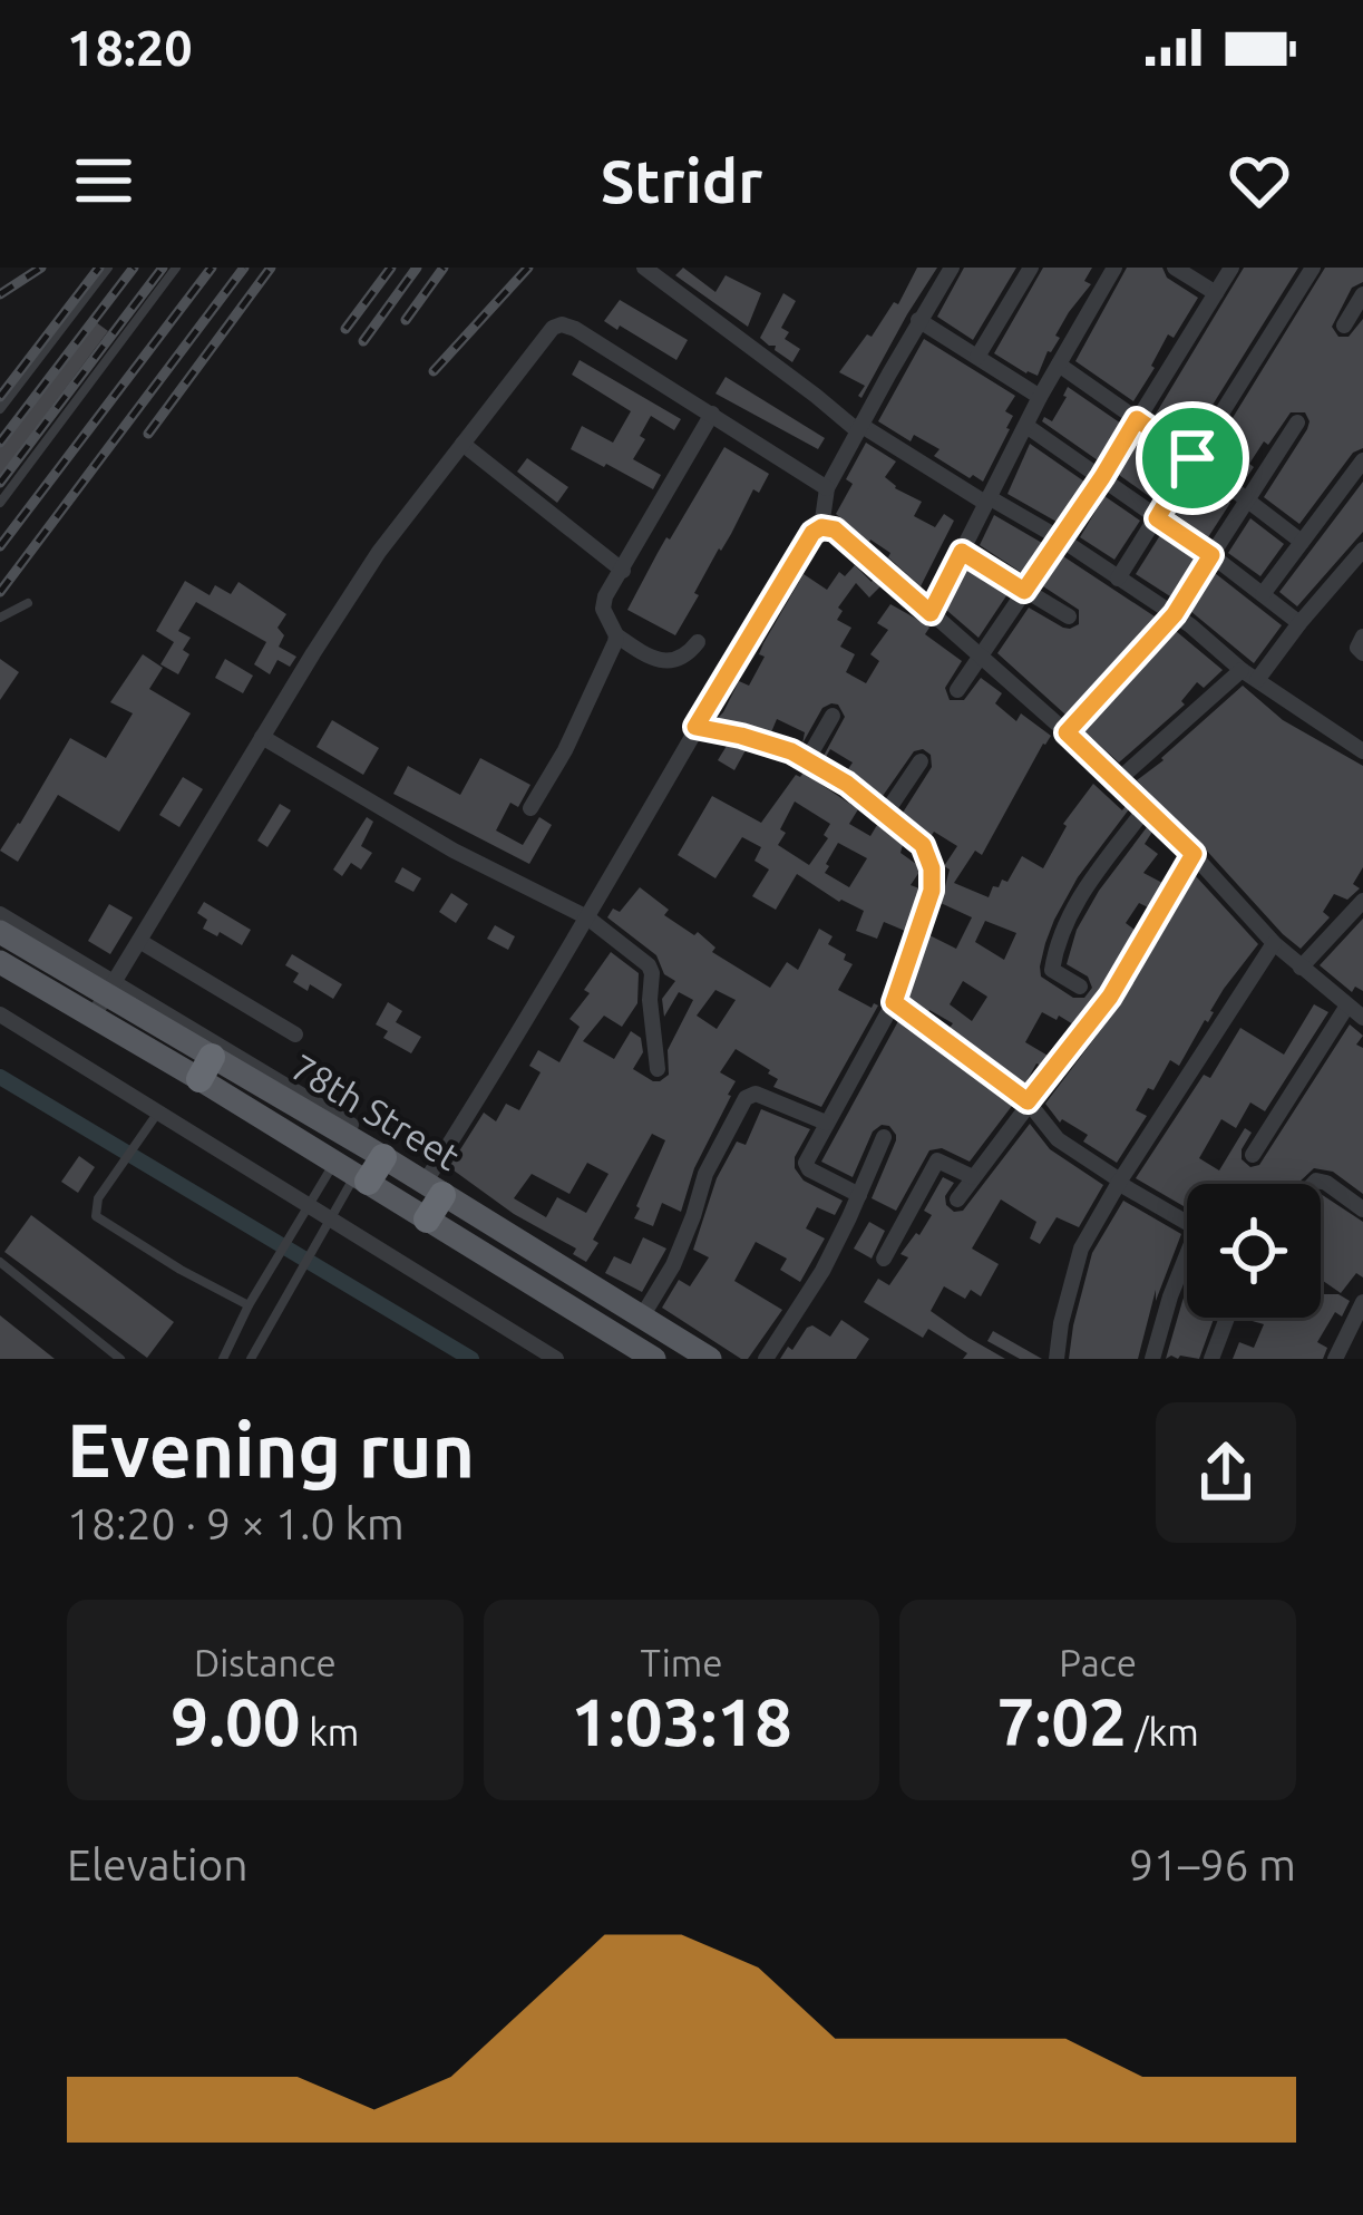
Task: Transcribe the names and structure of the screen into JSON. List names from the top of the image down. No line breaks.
{"streets":{"main road":["78th Street"]},"page":{"status":"18:20","header":"Stridr","heading":["Evening run","18:20 · 9 × 1.0 km"],"stats":[["Distance","9.00 km"],["Time","1:03:18"],["Pace","7:02 /km"]],"chart":["Elevation","91–96 m"]}}
